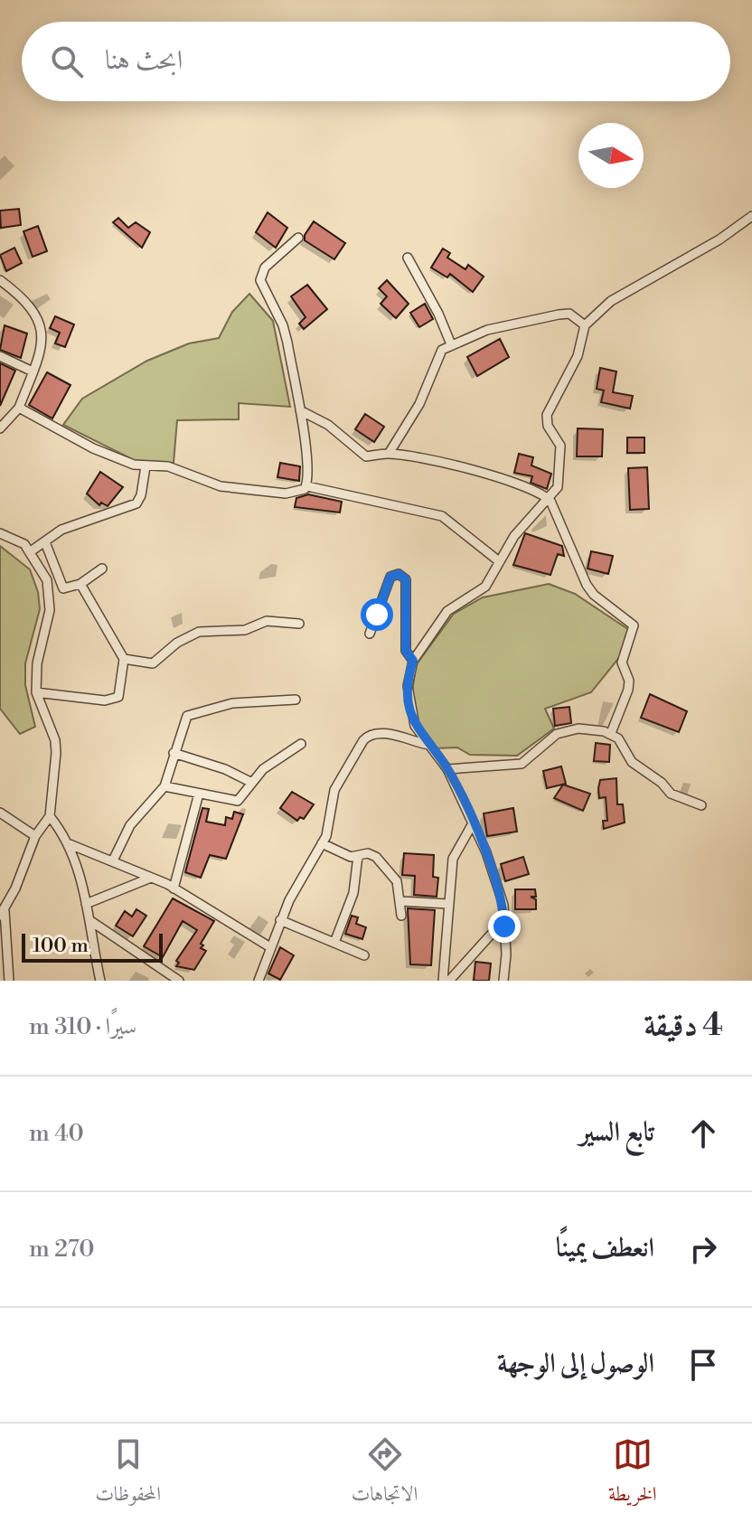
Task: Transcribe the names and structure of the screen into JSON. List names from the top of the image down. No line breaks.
{"scale_bar":"100 m","north":"right","page":{"search":"ابحث هنا","scale":"100 m","heading":["4 دقيقة","سيرًا · 310 m"],"list":[["تابع السير","40 m"],["انعطف يمينًا","270 m"],"الوصول إلى الوجهة"],"nav":["الخريطة","الاتجاهات","المحفوظات"]}}
